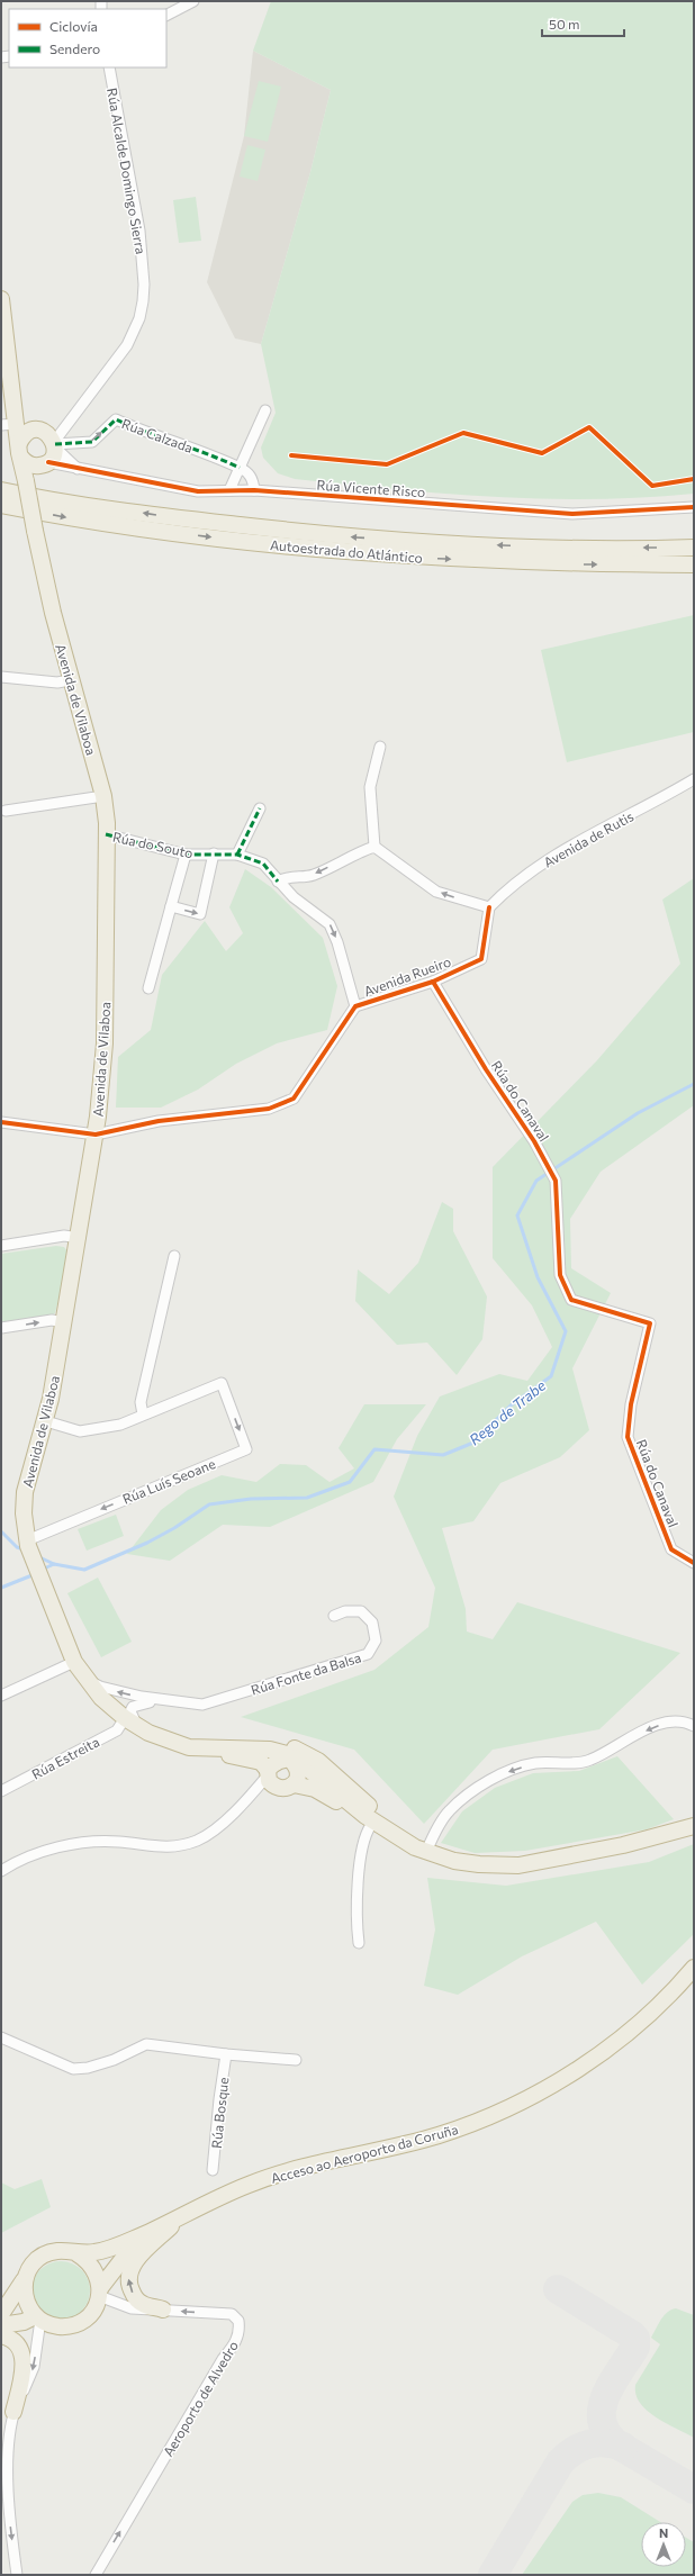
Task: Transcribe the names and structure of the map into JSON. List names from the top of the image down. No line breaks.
{"streets":{"highway":["Autoestrada do Atlántico","Avenida de Vilaboa","Acceso ao Aeroporto da Coruña"],"street":["Rúa Alcalde Domingo Sierra","Rúa Calzada","Rúa Vicente Risco","Avenida de Rutis","Rúa do Souto","Avenida Rueiro","Rúa do Canaval","Rúa Luís Seoane","Rúa Fonte da Balsa","Rúa Estreita","Rúa Bosque","Aeroporto de Alvedro"]},"crossings":[["Rúa Alcalde Domingo Sierra","Rúa Calzada"],["Avenida de Vilaboa","Rúa do Souto"],["Avenida de Vilaboa","Avenida Rueiro"],["Avenida de Vilaboa","Rúa Luís Seoane"],["Avenida de Vilaboa","Rúa Fonte da Balsa"],["Avenida de Vilaboa","Rúa Estreita"],["Avenida de Rutis","Avenida Rueiro"],["Rúa do Souto","Avenida Rueiro"],["Avenida Rueiro","Rúa do Canaval"],["Rúa Fonte da Balsa","Rúa Estreita"],["Acceso ao Aeroporto da Coruña","Aeroporto de Alvedro"]],"one_way":["Rúa Calzada","Rúa do Souto"],"water":["Rego de Trabe"],"legend":["Ciclovía","Sendero"],"scale_bar":"50 m","north":"top"}
